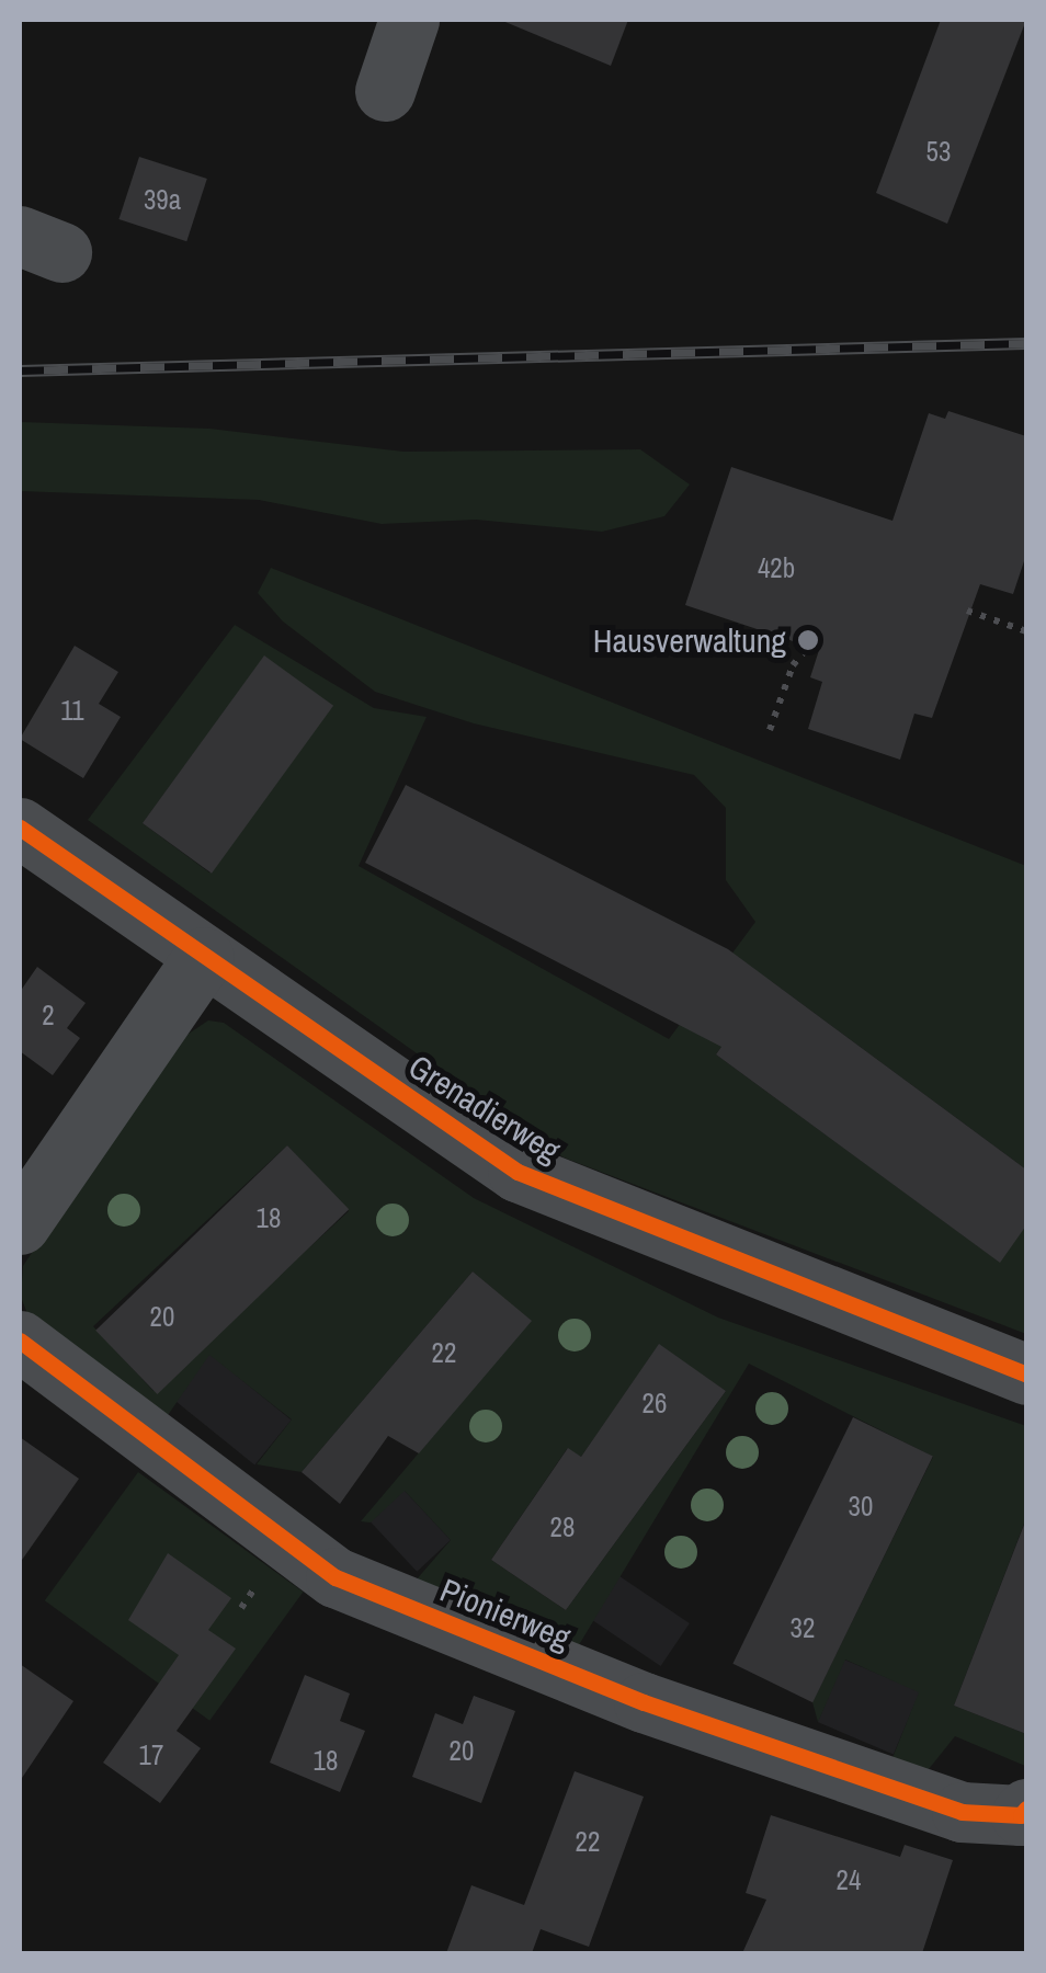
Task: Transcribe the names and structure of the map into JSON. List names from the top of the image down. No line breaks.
{"streets":{"street":["Grenadierweg","Pionierweg"]},"places":["Hausverwaltung"],"house_numbers":["53","39a","42b","11","2","18","20","22","26","30","28","32","20","17","18","22","24"]}
